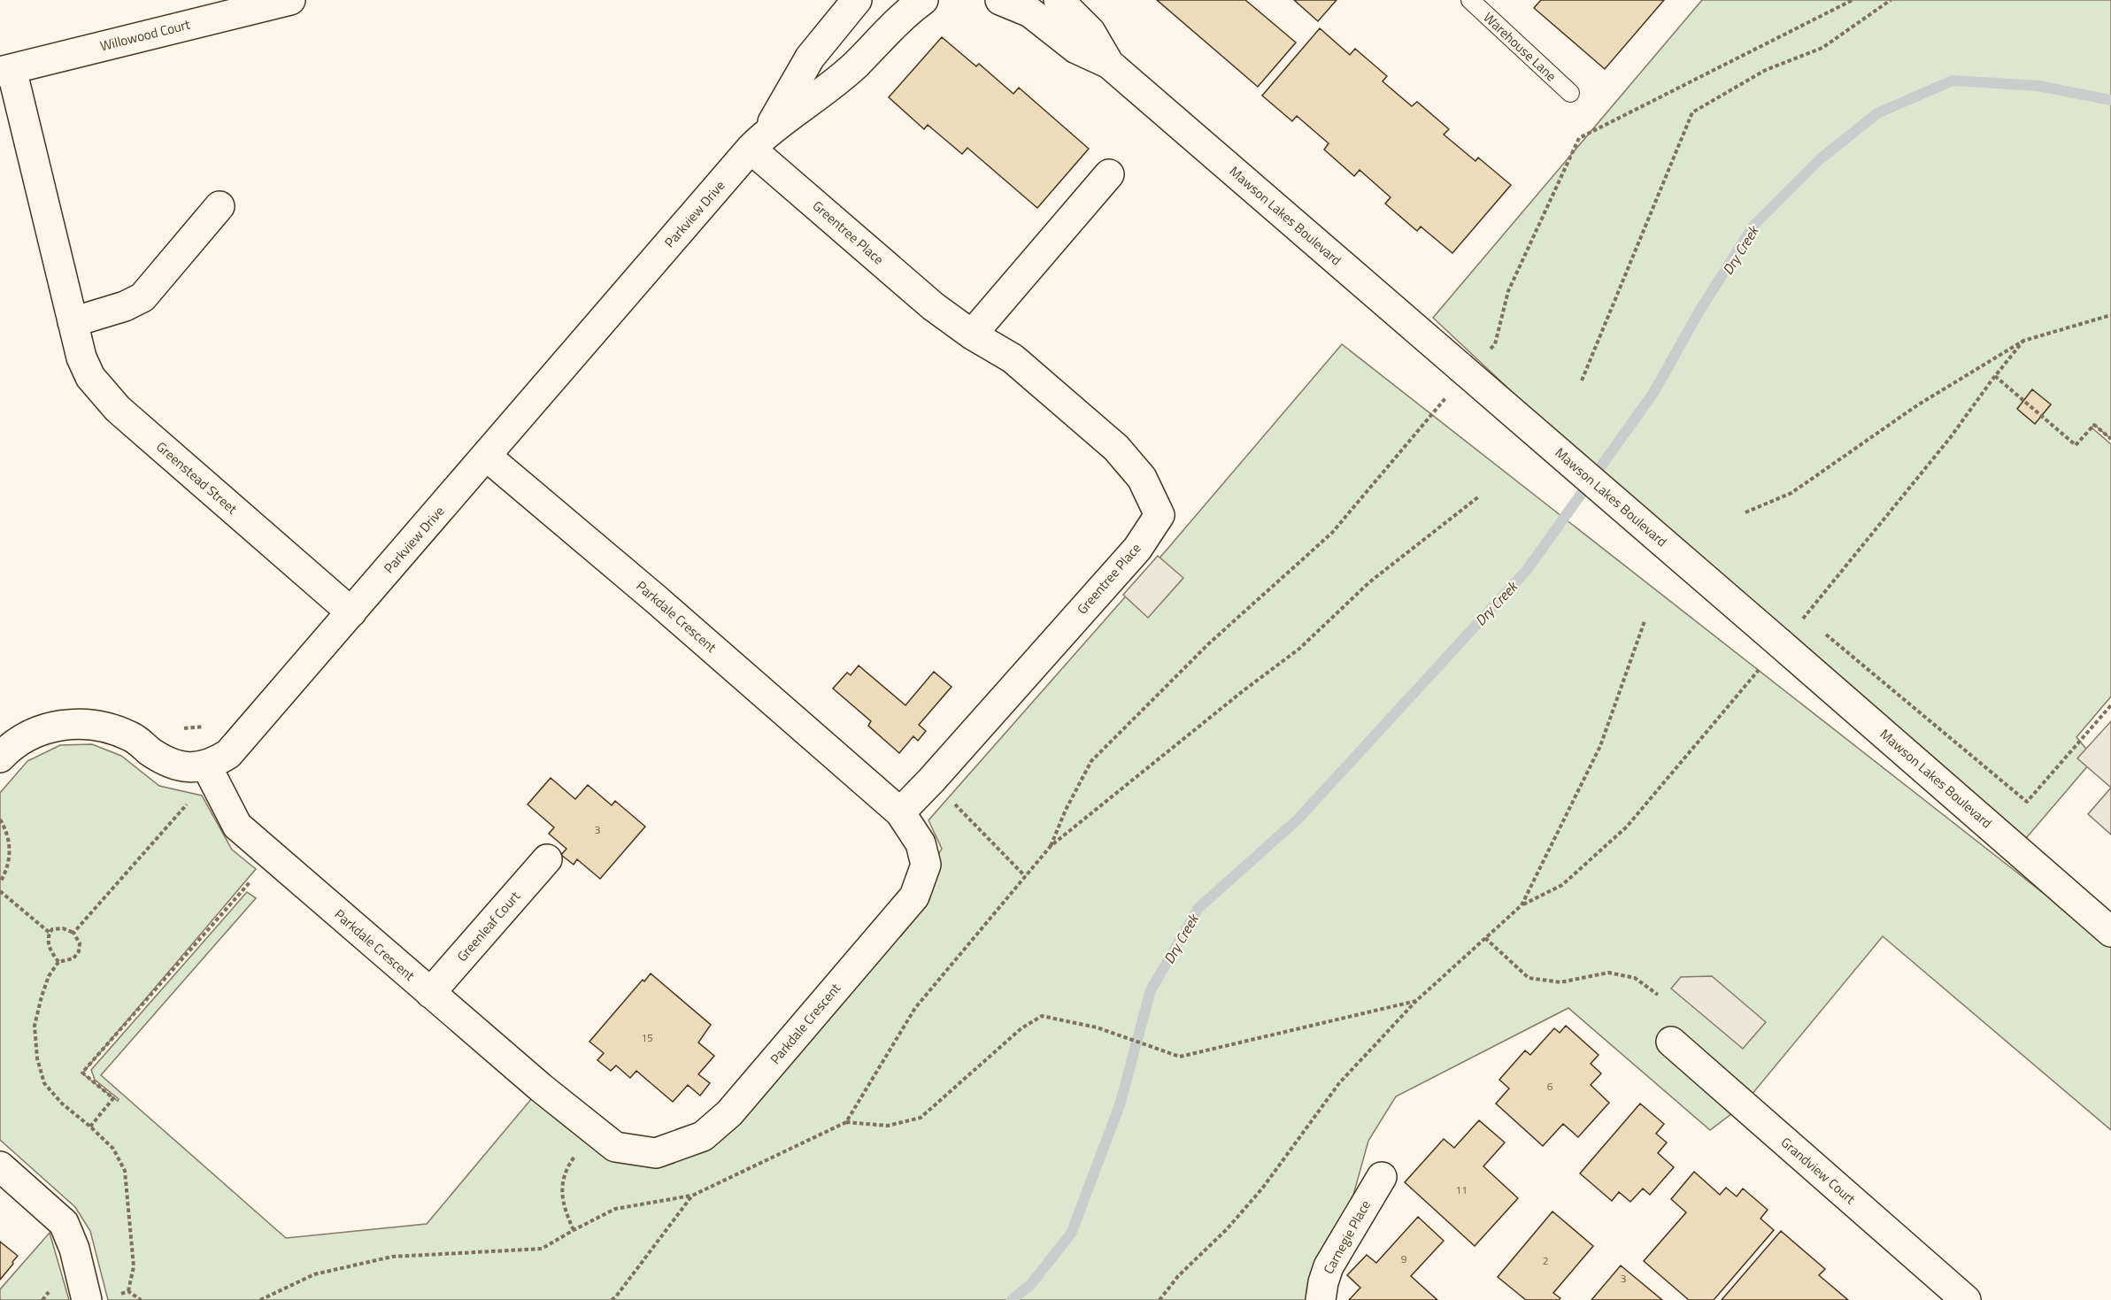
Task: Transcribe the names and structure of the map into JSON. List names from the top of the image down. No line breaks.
{"streets":{"street":["Willowood Court","Parkview Drive","Mawson Lakes Boulevard","Greentree Place","Greenstead Street","Parkdale Crescent","Greenleaf Court","Grandview Court","Carnegie Place"],"lane":["Warehouse Lane"]},"crossings":[["Willowood Court","Greenstead Street"],["Parkview Drive","Greentree Place"],["Parkview Drive","Greenstead Street"],["Parkview Drive","Parkdale Crescent"],["Greentree Place","Parkdale Crescent"],["Parkdale Crescent","Greenleaf Court"]],"water":["Dry Creek"],"house_numbers":["3","15","6","11","9","2","3"]}
